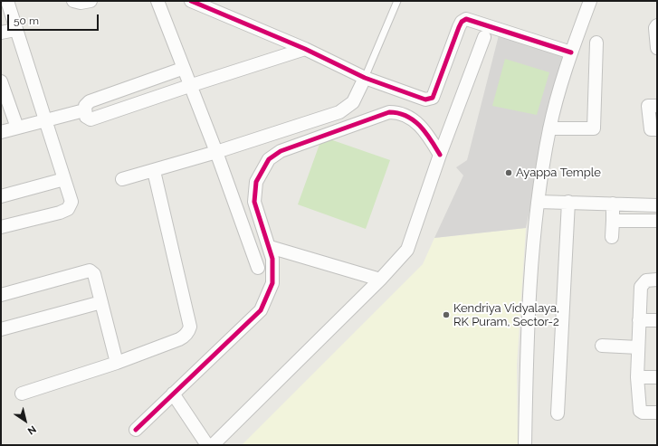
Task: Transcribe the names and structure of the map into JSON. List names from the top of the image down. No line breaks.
{"places":["Ayappa Temple","Kendriya Vidyalaya, RK Puram, Sector-2"],"scale_bar":"50 m","north":"bottom right"}
